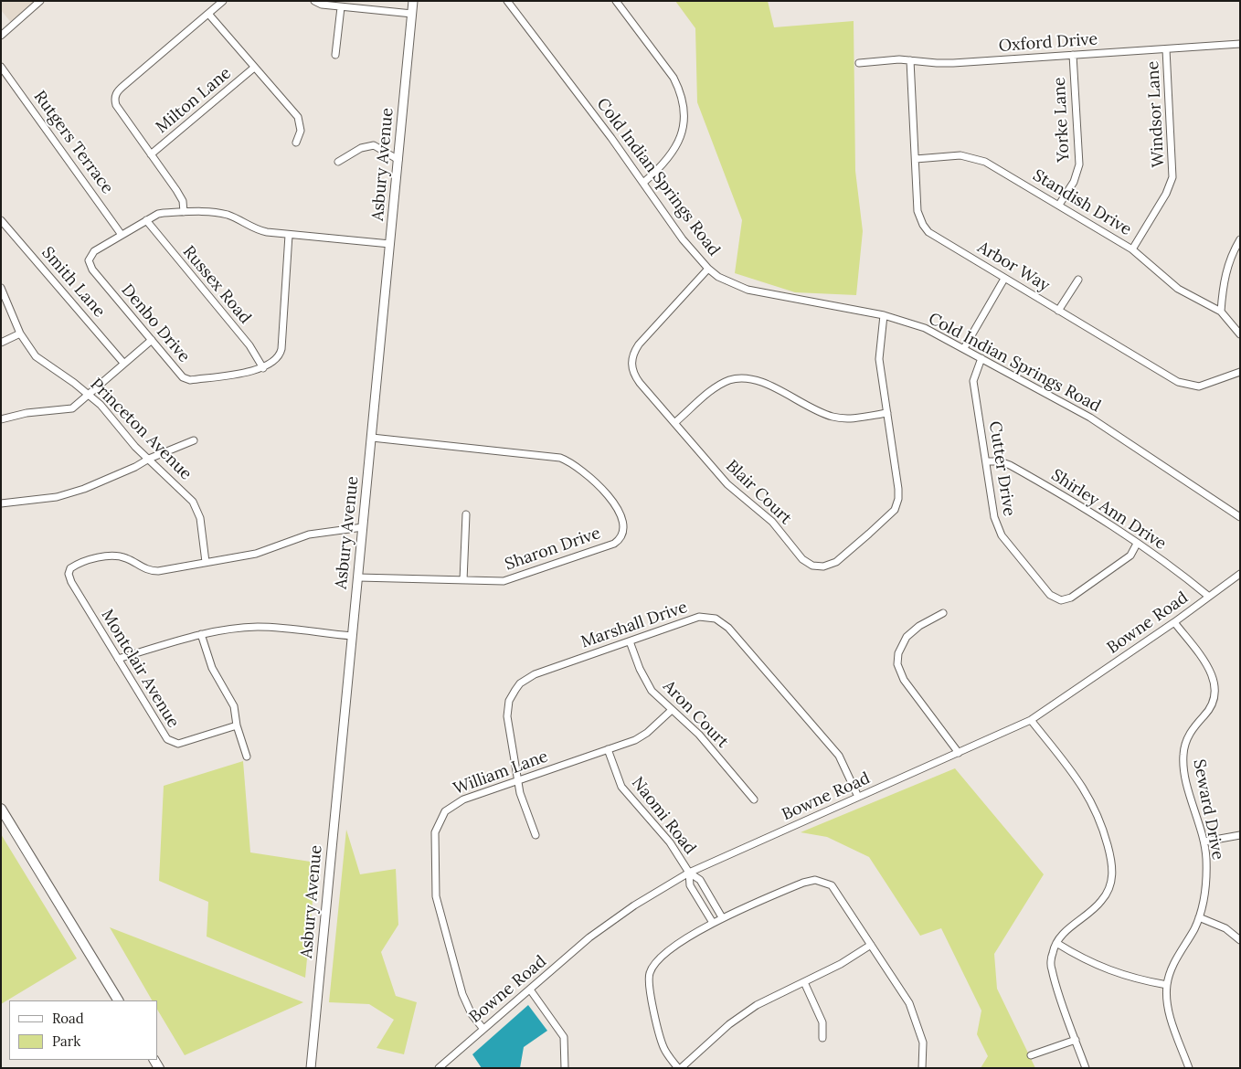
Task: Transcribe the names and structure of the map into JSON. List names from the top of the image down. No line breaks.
{"streets":{"main road":["Asbury Avenue"],"street":["Oxford Drive","Milton Lane","Windsor Lane","Yorke Lane","Rutgers Terrace","Cold Indian Springs Road","Standish Drive","Arbor Way","Smith Lane","Russex Road","Denbo Drive","Princeton Avenue","Cutter Drive","Blair Court","Shirley Ann Drive","Sharon Drive","Bowne Road","Marshall Drive","Montclair Avenue","Aron Court","William Lane","Seward Drive","Naomi Road"]},"crossings":[["Oxford Drive","Windsor Lane"],["Oxford Drive","Yorke Lane"],["Oxford Drive","Arbor Way"],["Windsor Lane","Standish Drive"],["Yorke Lane","Standish Drive"],["Rutgers Terrace","Denbo Drive"],["Asbury Avenue","Sharon Drive"],["Cold Indian Springs Road","Cutter Drive"],["Cold Indian Springs Road","Blair Court"],["Standish Drive","Arbor Way"],["Russex Road","Denbo Drive"],["Princeton Avenue","Montclair Avenue"],["Cutter Drive","Shirley Ann Drive"],["Shirley Ann Drive","Bowne Road"],["Bowne Road","Marshall Drive"],["Bowne Road","William Lane"],["Bowne Road","Seward Drive"],["Bowne Road","Naomi Road"],["Marshall Drive","Aron Court"],["Marshall Drive","William Lane"],["Aron Court","William Lane"],["William Lane","Naomi Road"]],"legend":["Road","Park"]}
